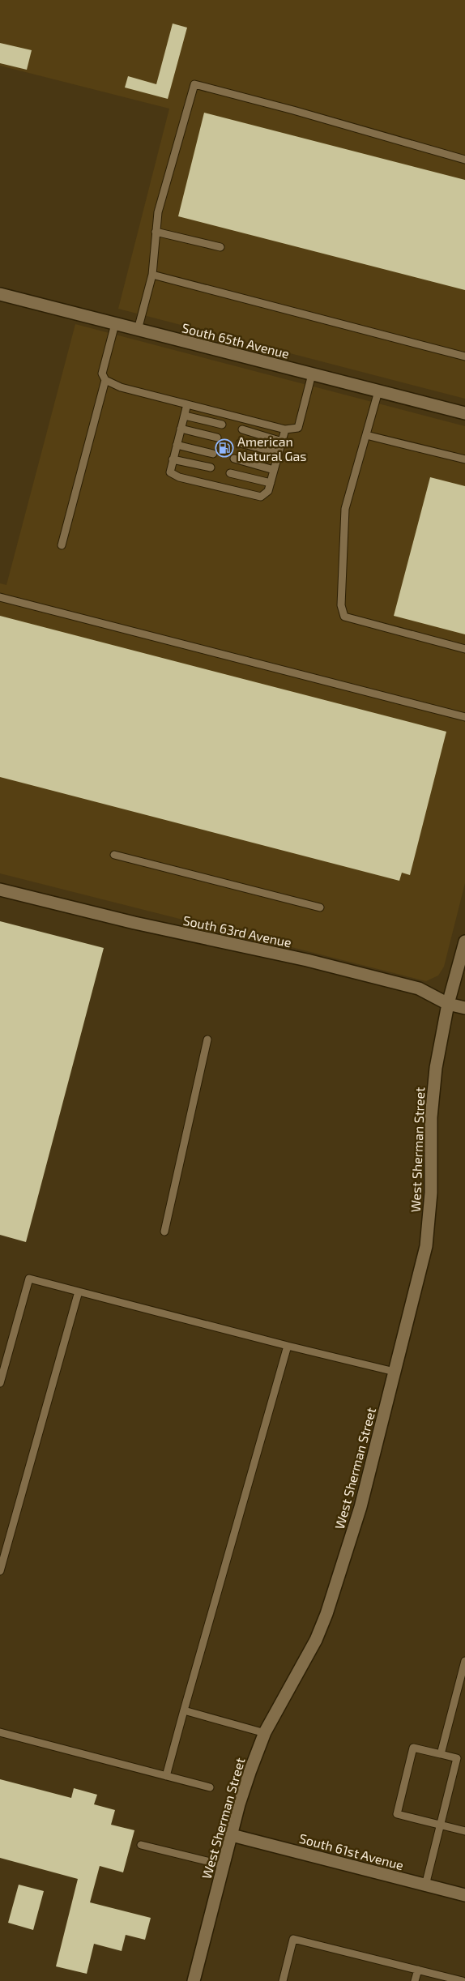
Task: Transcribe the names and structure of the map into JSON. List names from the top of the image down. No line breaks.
{"streets":{"street":["South 65th Avenue","South 63rd Avenue","West Sherman Street","South 61st Avenue"]},"crossings":[["South 63rd Avenue","West Sherman Street"],["West Sherman Street","South 61st Avenue"]],"places":{"fuel station":["American Natural Gas"]}}
